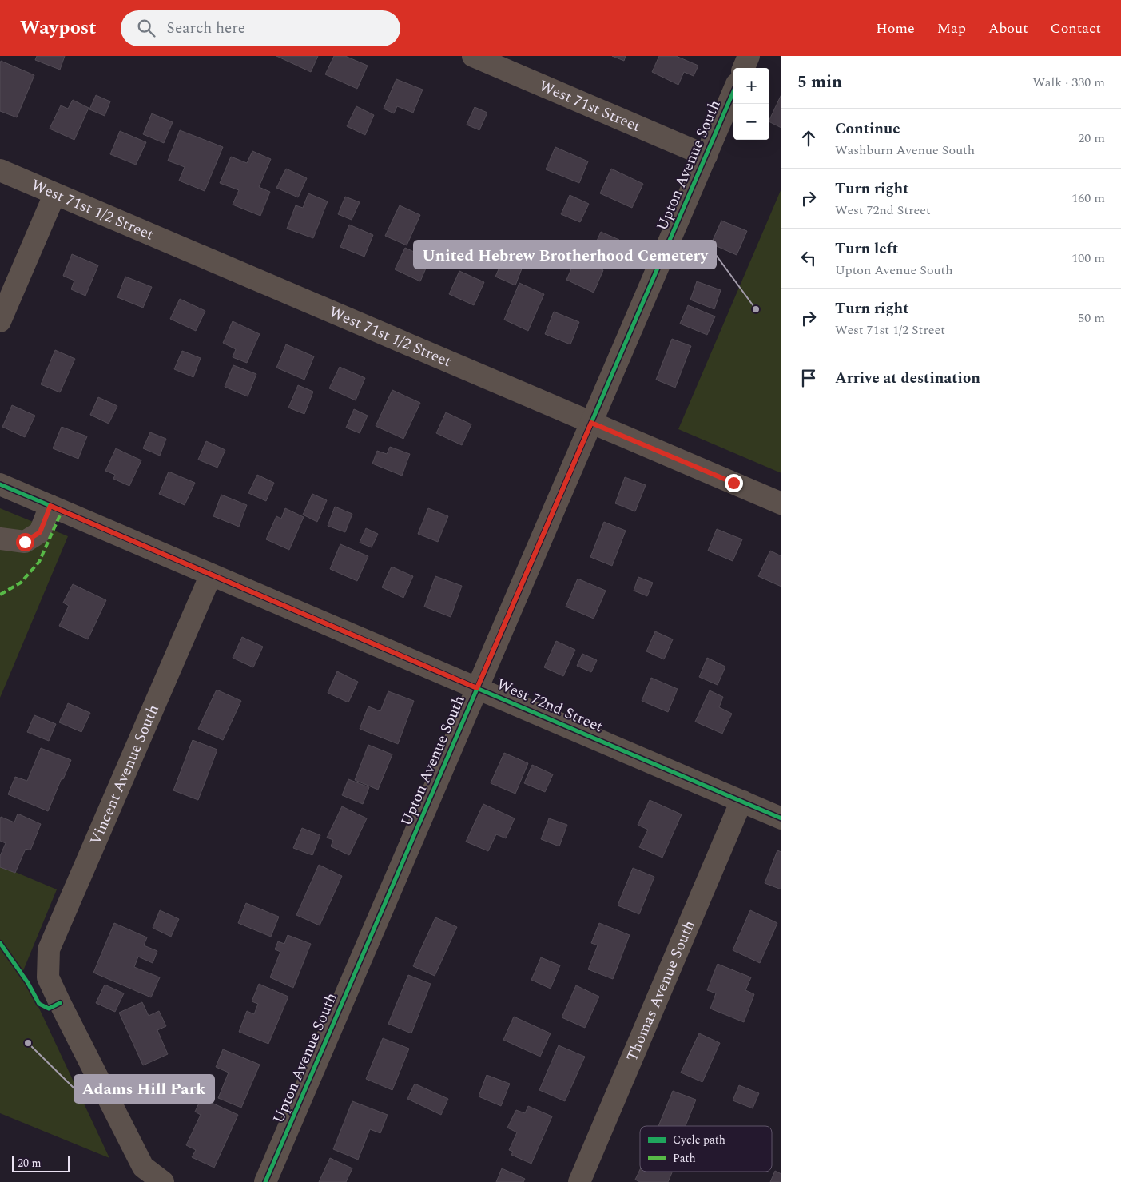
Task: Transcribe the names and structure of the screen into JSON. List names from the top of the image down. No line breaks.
{"streets":{"street":["West 71st Street","Upton Avenue South","West 71st 1/2 Street","West 72nd Street","Vincent Avenue South","Thomas Avenue South"]},"crossings":[["West 71st Street","Upton Avenue South"],["Upton Avenue South","West 71st 1/2 Street"],["Upton Avenue South","West 72nd Street"],["West 72nd Street","Vincent Avenue South"],["West 72nd Street","Thomas Avenue South"]],"places":["United Hebrew Brotherhood Cemetery","Adams Hill Park"],"legend":["Cycle path","Path"],"scale_bar":"20 m","page":{"header":"Waypost","search":"Search here","nav":["Home","Map","About","Contact"],"heading":["5 min","Walk · 330 m"],"map_buttons":["+","−"],"list":[["Continue","Washburn Avenue South","20 m"],["Turn right","West 72nd Street","160 m"],["Turn left","Upton Avenue South","100 m"],["Turn right","West 71st 1/2 Street","50 m"],"Arrive at destination"],"scale":"20 m"}}
